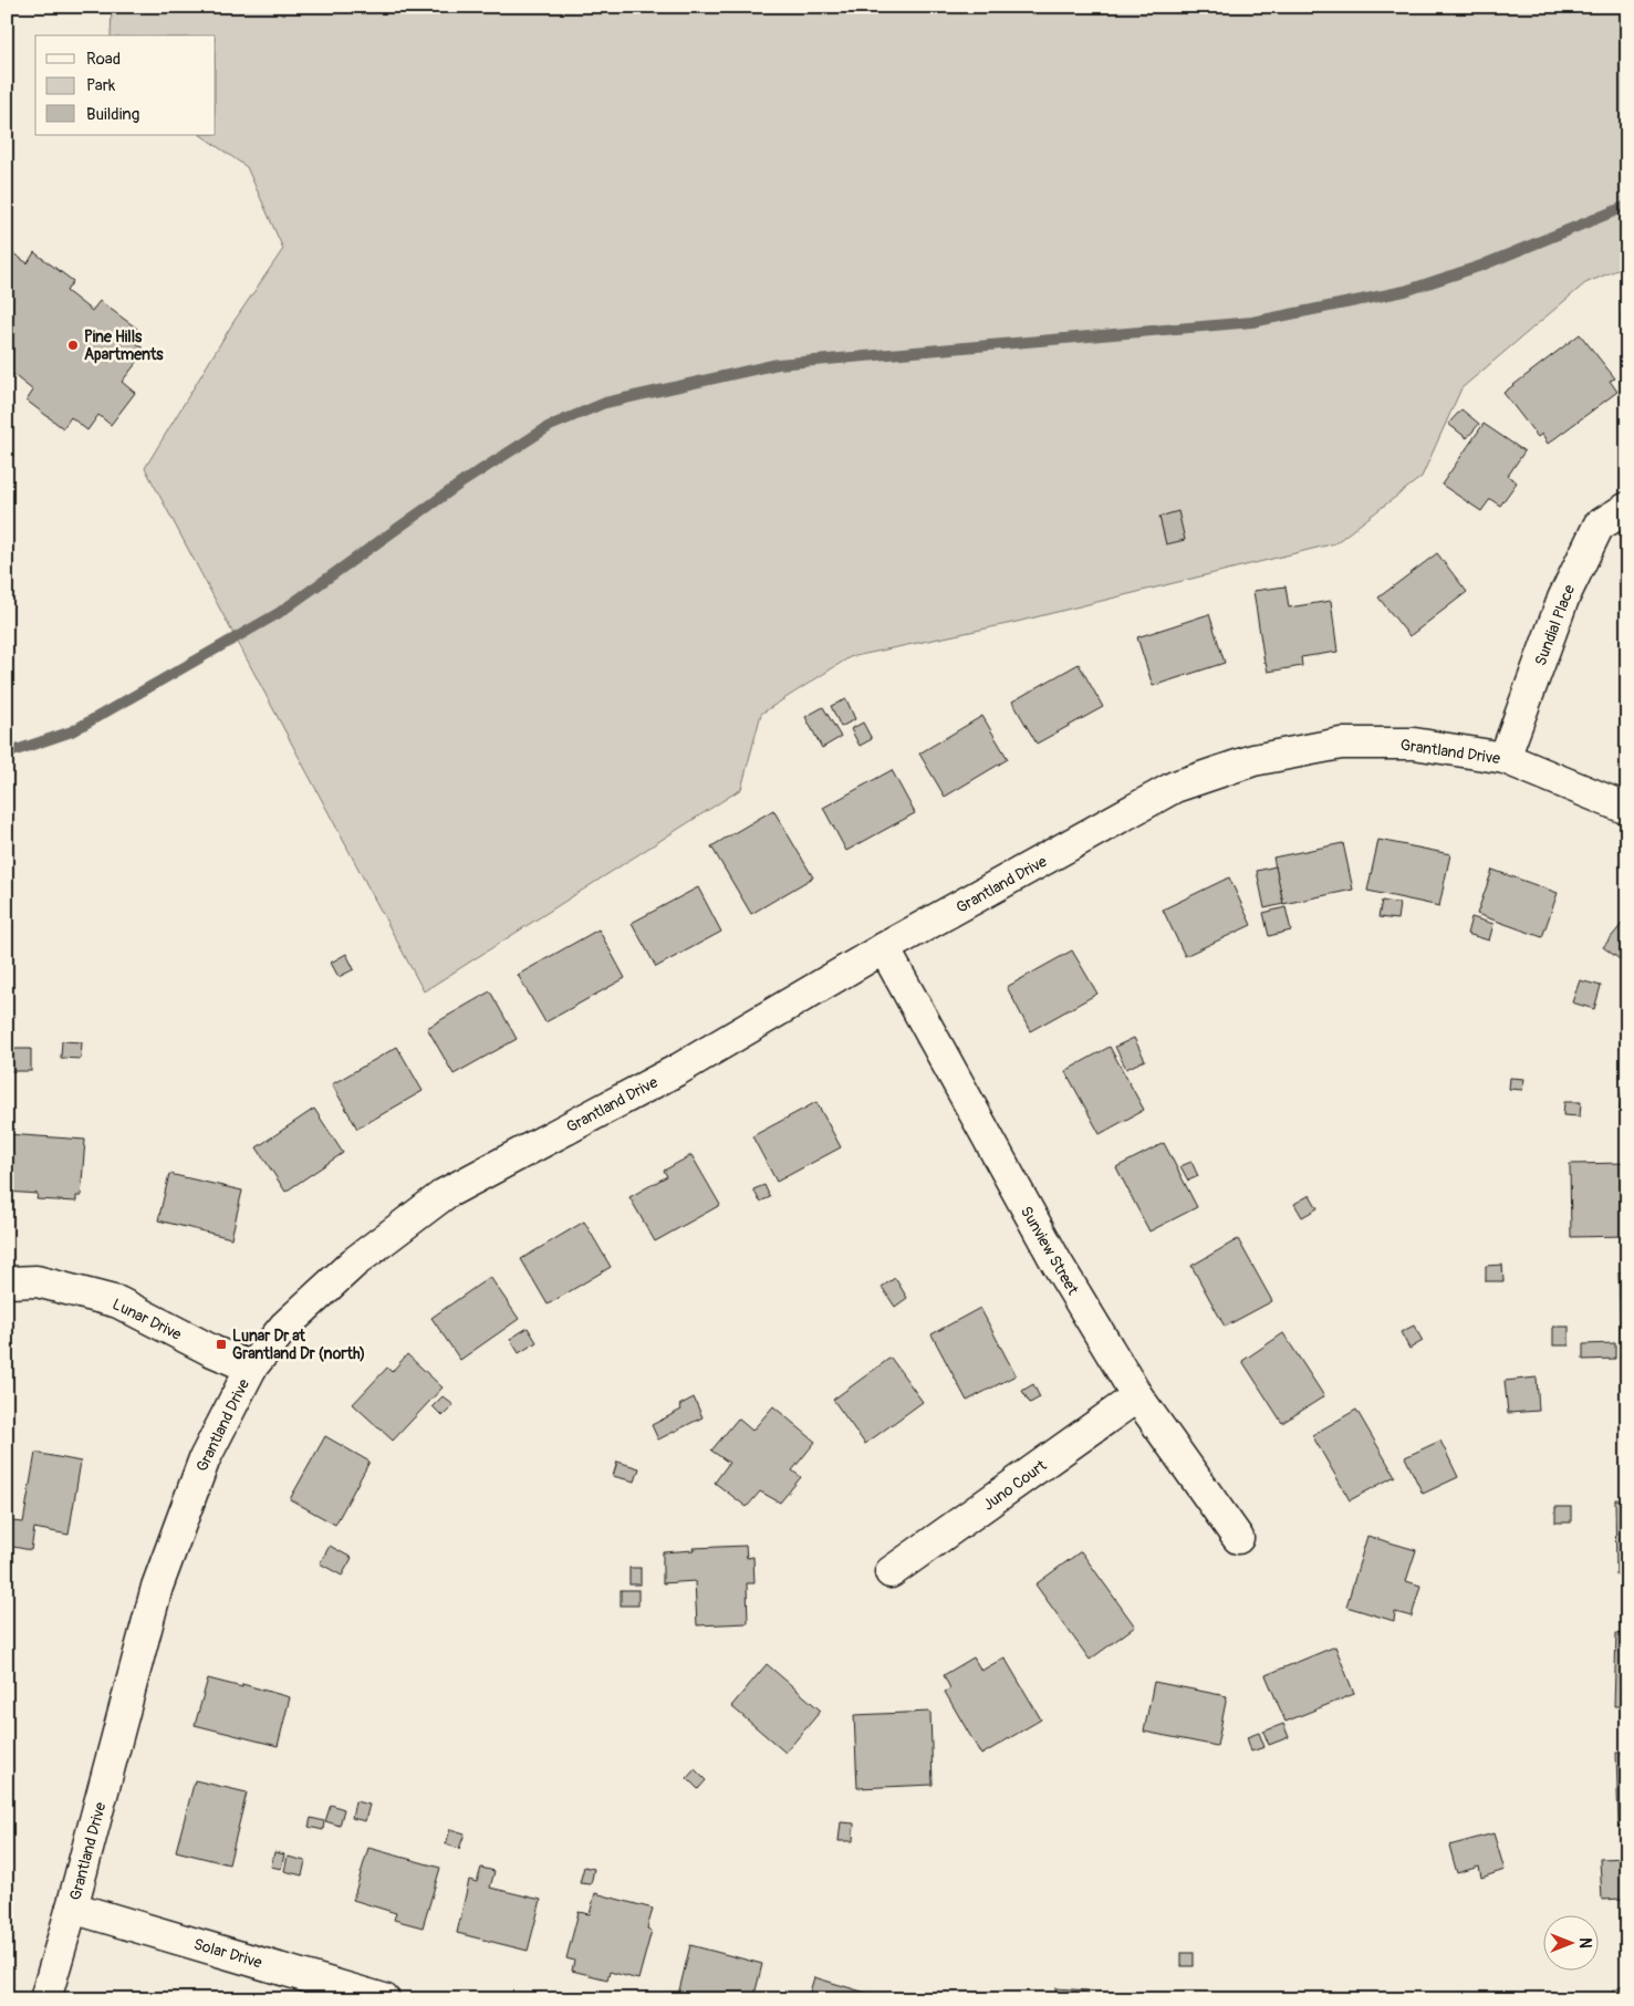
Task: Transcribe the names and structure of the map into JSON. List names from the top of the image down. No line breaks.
{"streets":{"street":["Sundial Place","Grantland Drive","Sunview Street","Lunar Drive","Juno Court","Solar Drive"]},"crossings":[["Sundial Place","Grantland Drive"],["Grantland Drive","Sunview Street"],["Grantland Drive","Lunar Drive"],["Grantland Drive","Solar Drive"],["Sunview Street","Juno Court"]],"places":{"other":["Pine Hills Apartments"],"transit":["Lunar Dr at Grantland Dr (north)"]},"legend":["Road","Park","Building"],"north":"right"}
